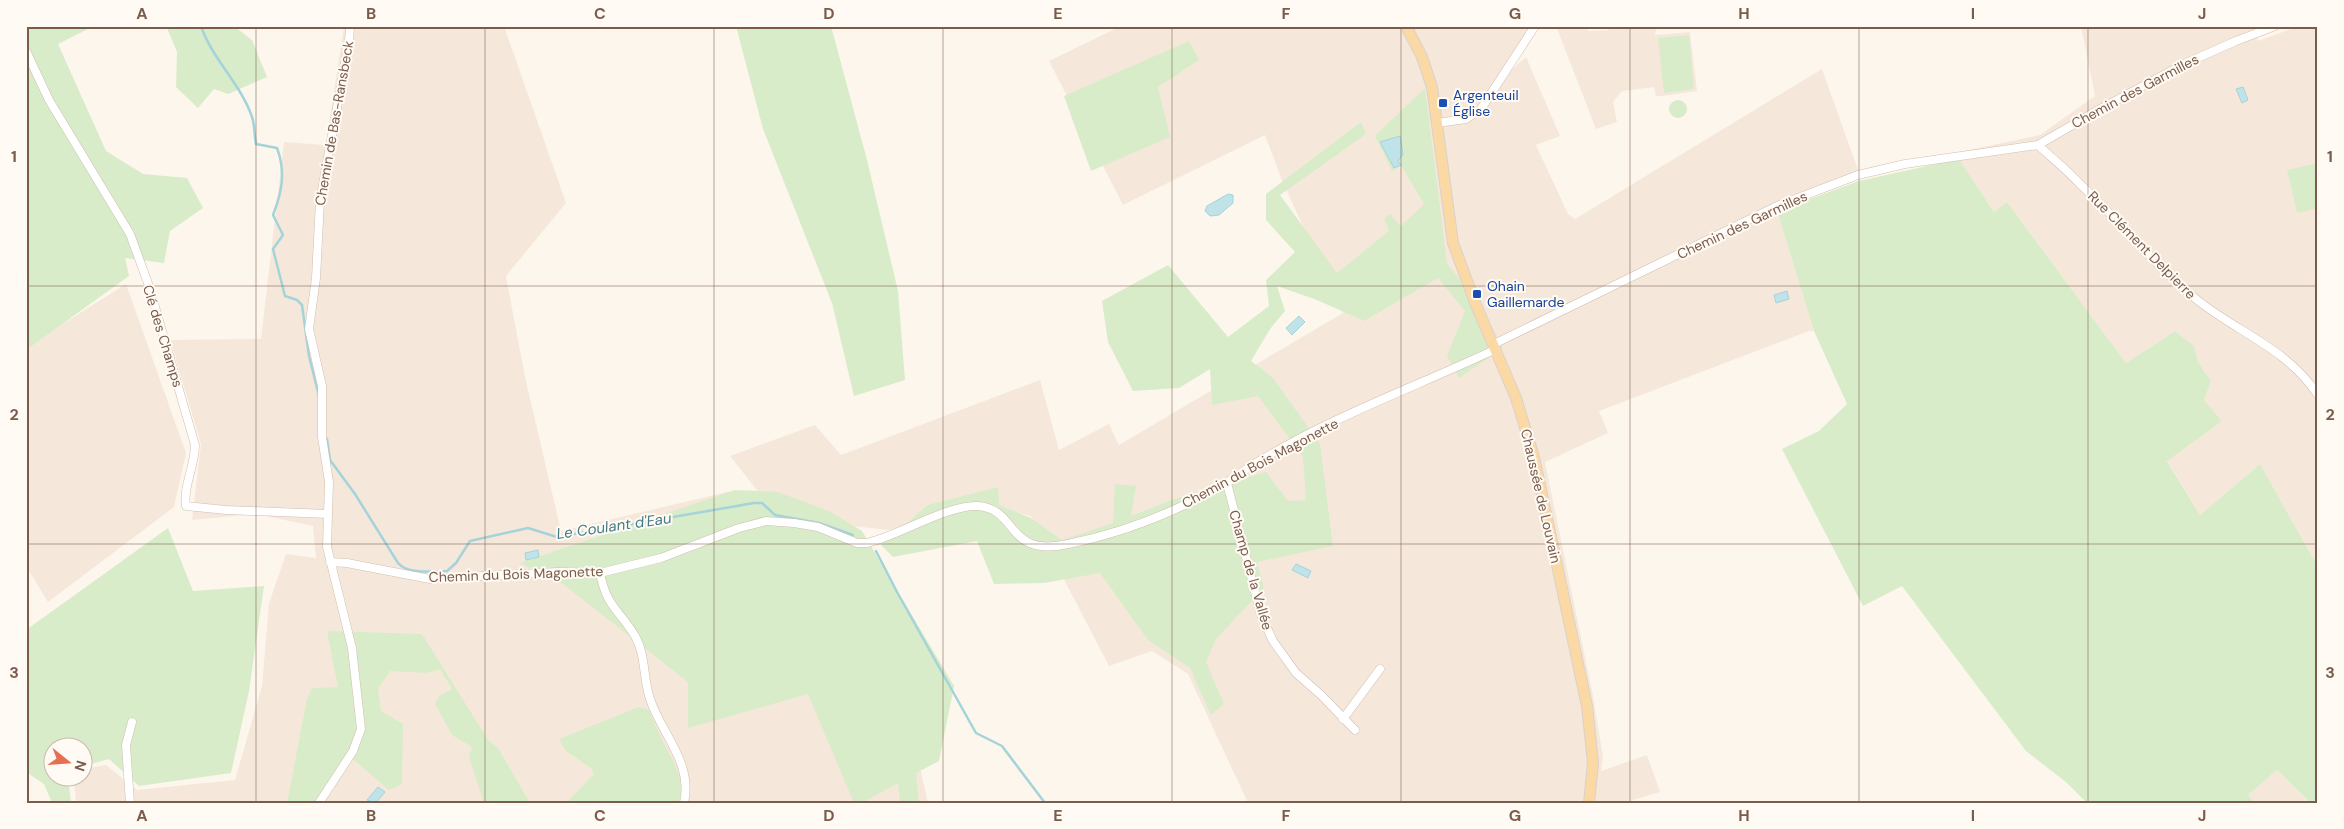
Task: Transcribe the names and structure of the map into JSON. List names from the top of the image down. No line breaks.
{"streets":{"main road":["Chaussée de Louvain"],"street":["Chemin des Garmilles","Chemin de Bas-Ransbeck","Rue Clément Delpierre","Clé des Champs","Chemin du Bois Magonette","Champ de la Vallée"]},"crossings":[["Chemin des Garmilles","Rue Clément Delpierre"],["Chemin des Garmilles","Chemin du Bois Magonette"],["Chemin des Garmilles","Chaussée de Louvain"],["Chemin de Bas-Ransbeck","Clé des Champs"],["Chemin de Bas-Ransbeck","Chemin du Bois Magonette"],["Chemin du Bois Magonette","Chaussée de Louvain"],["Chemin du Bois Magonette","Champ de la Vallée"]],"water":["Le Coulant d'Eau"],"places":{"transit":["Argenteuil Église","Ohain Gaillemarde"]},"north":"right","grid":{"columns":["A","B","C","D","E","F","G","H","I","J"],"rows":["1","2","3"]}}
